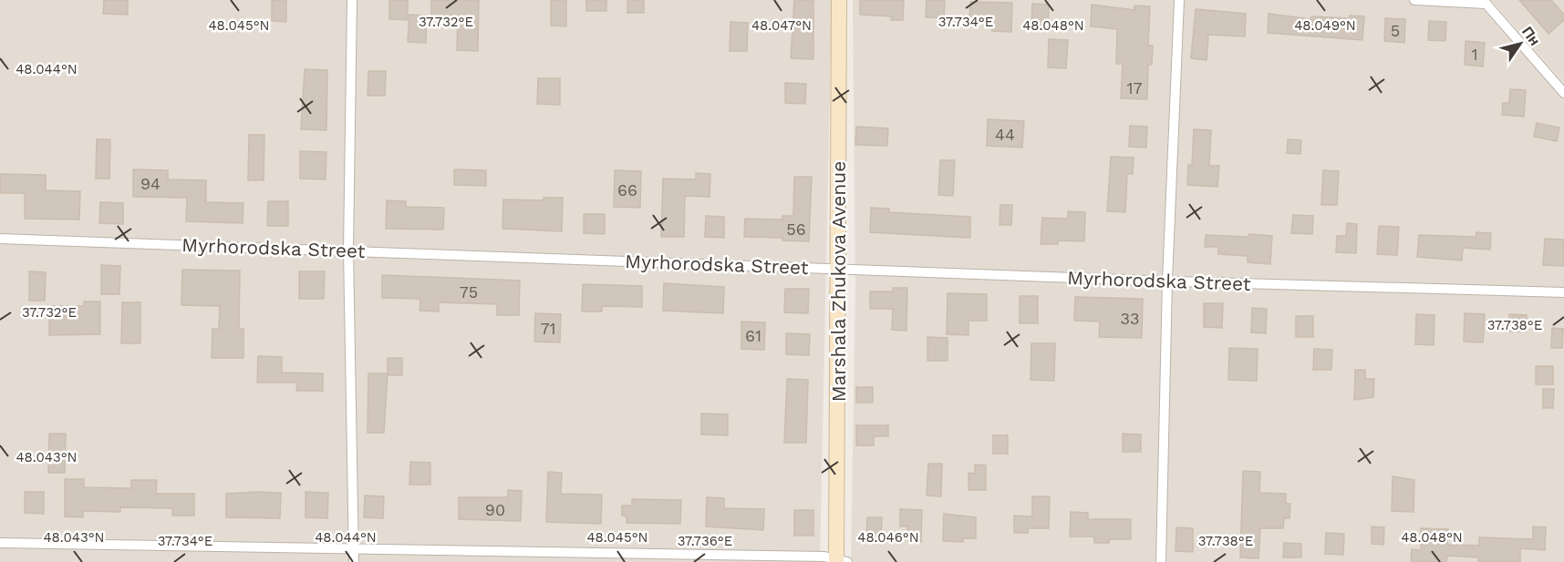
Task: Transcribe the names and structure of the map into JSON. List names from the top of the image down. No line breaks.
{"streets":{"street":["Myrhorodska Street","Marshala Zhukova Avenue"]},"crossings":[["Myrhorodska Street","Marshala Zhukova Avenue"]],"house_numbers":["5","1","17","44","94","66","56","75","33","71","61","90"],"north":"top right","coordinates":["37.734°E","37.732°E","48.045°N","48.047°N","48.048°N","48.049°N","48.044°N","37.738°E","48.043°N","48.046°N","37.736°E"]}
